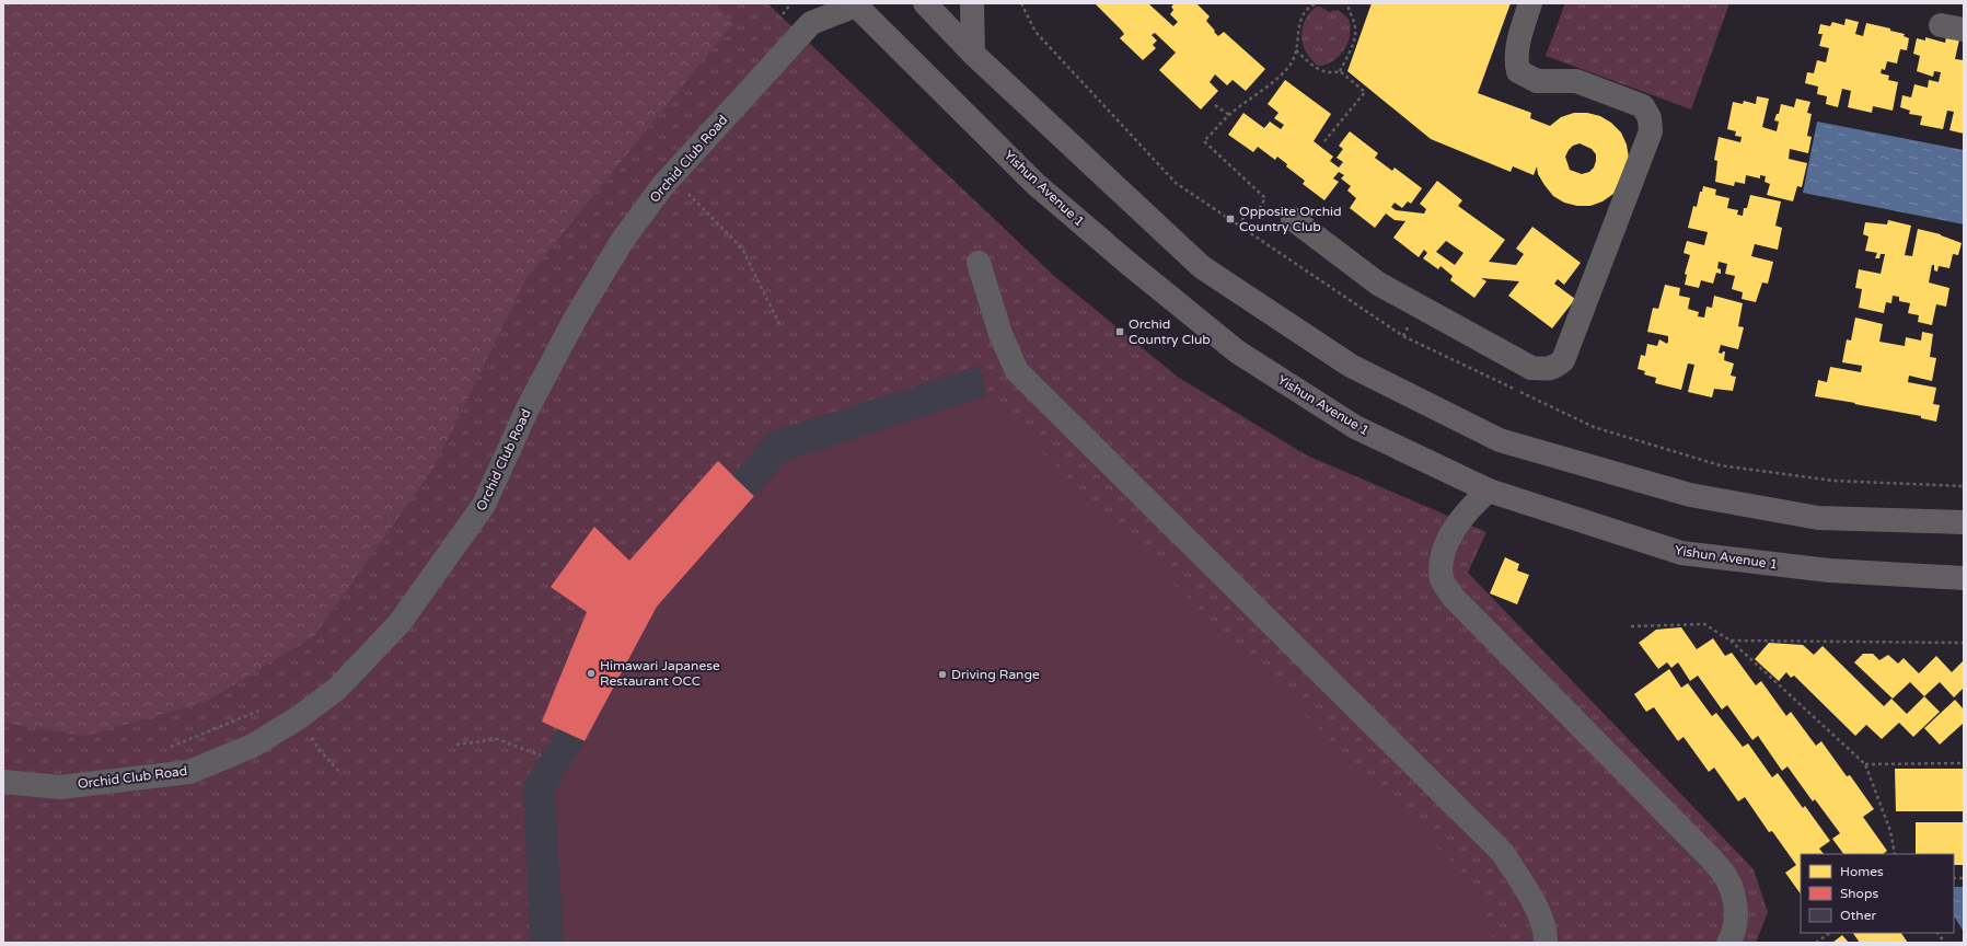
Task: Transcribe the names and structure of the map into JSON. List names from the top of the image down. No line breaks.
{"streets":{"main road":["Yishun Avenue 1"],"lane":["Orchid Club Road"]},"crossings":[["Orchid Club Road","Yishun Avenue 1"]],"places":{"transit":["Opposite Orchid Country Club","Orchid Country Club"],"other":["Himawari Japanese Restaurant OCC","Driving Range"]},"legend":["Homes","Shops","Other"]}
